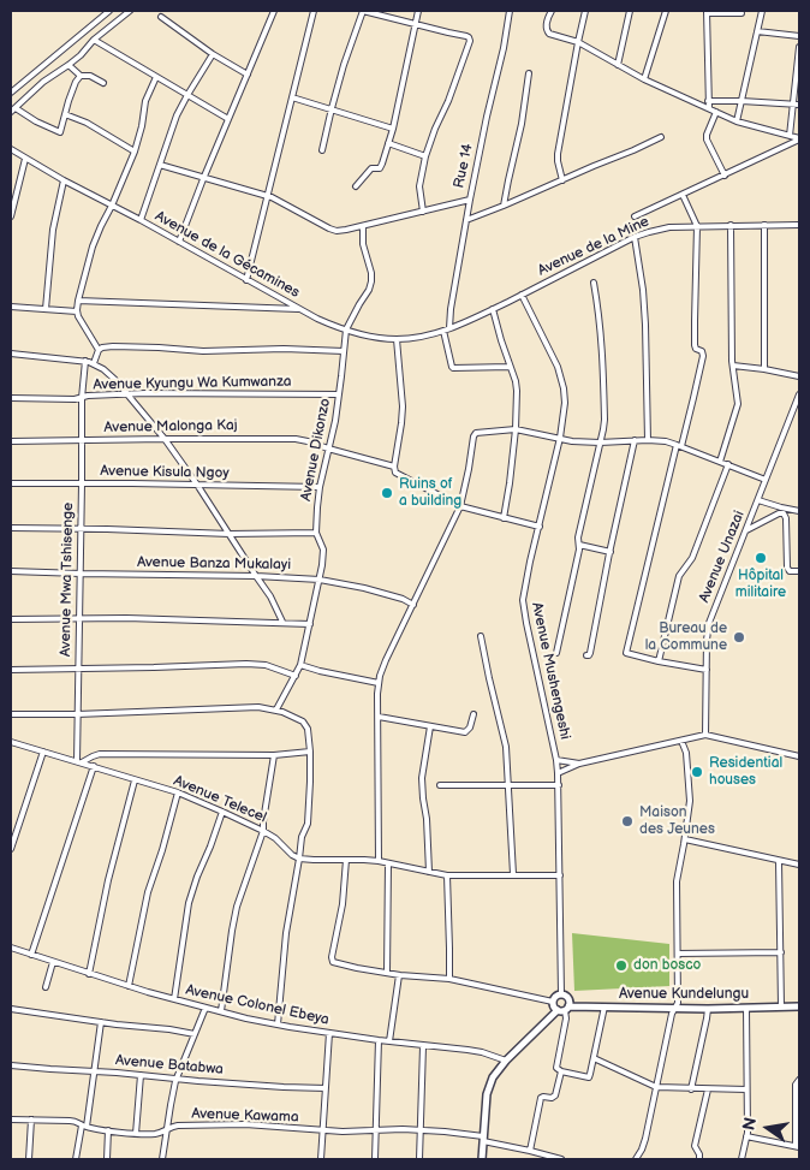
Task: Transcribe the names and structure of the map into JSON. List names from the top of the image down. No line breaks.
{"streets":{"street":["Rue 14","Avenue de la Mine","Avenue de la Gécamines","Avenue Kyungu Wa Kumwanza","Avenue Malonga Kaj","Avenue Dikonzo","Avenue Kisula Ngoy","Avenue Unazai","Avenue Banza Mukalayi","Avenue Mwa Tshisenge","Avenue Mushengeshi","Avenue Telecel","Avenue Kundelungu","Avenue Colonel Ebeya","Avenue Batabwa","Avenue Kawama"]},"crossings":[["Rue 14","Avenue de la Mine"],["Rue 14","Avenue de la Gécamines"],["Avenue de la Mine","Avenue de la Gécamines"],["Avenue de la Mine","Avenue Mushengeshi"],["Avenue de la Gécamines","Avenue Dikonzo"],["Avenue Kyungu Wa Kumwanza","Avenue Dikonzo"],["Avenue Kyungu Wa Kumwanza","Avenue Mwa Tshisenge"],["Avenue Malonga Kaj","Avenue Dikonzo"],["Avenue Malonga Kaj","Avenue Mwa Tshisenge"],["Avenue Dikonzo","Avenue Kisula Ngoy"],["Avenue Dikonzo","Avenue Banza Mukalayi"],["Avenue Kisula Ngoy","Avenue Mwa Tshisenge"],["Avenue Banza Mukalayi","Avenue Mwa Tshisenge"],["Avenue Mwa Tshisenge","Avenue Telecel"],["Avenue Mushengeshi","Avenue Kundelungu"]],"places":["Ruins of a building","Hôpital militaire","Bureau de la Commune","Residential houses","Maison des Jeunes","don bosco"],"north":"left"}
